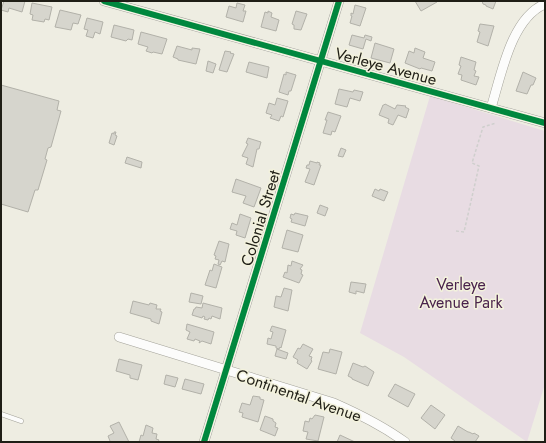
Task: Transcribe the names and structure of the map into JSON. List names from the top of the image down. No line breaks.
{"streets":{"street":["Verleye Avenue","Colonial Street","Continental Avenue"]},"crossings":[["Verleye Avenue","Colonial Street"],["Colonial Street","Continental Avenue"]],"parks":["Verleye Avenue Park"]}
